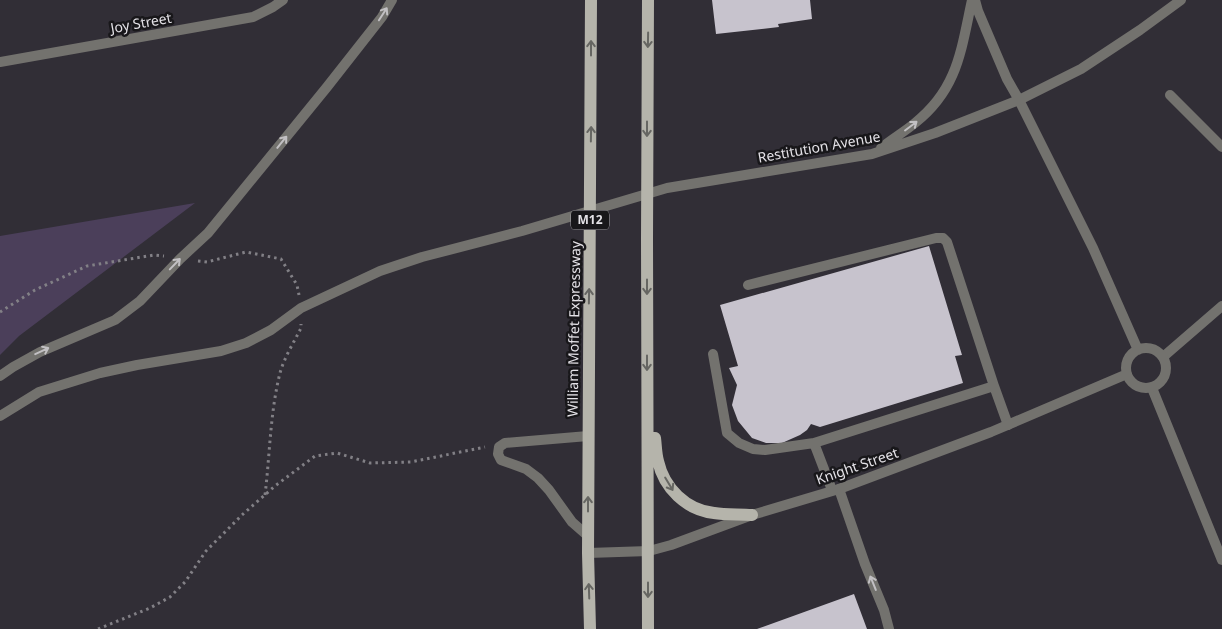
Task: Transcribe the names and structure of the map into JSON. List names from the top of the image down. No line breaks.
{"streets":{"main road":["M12","William Moffet Expressway"],"street":["Joy Street","Restitution Avenue","Knight Street"]},"crossings":[["William Moffet Expressway","Knight Street"]]}
